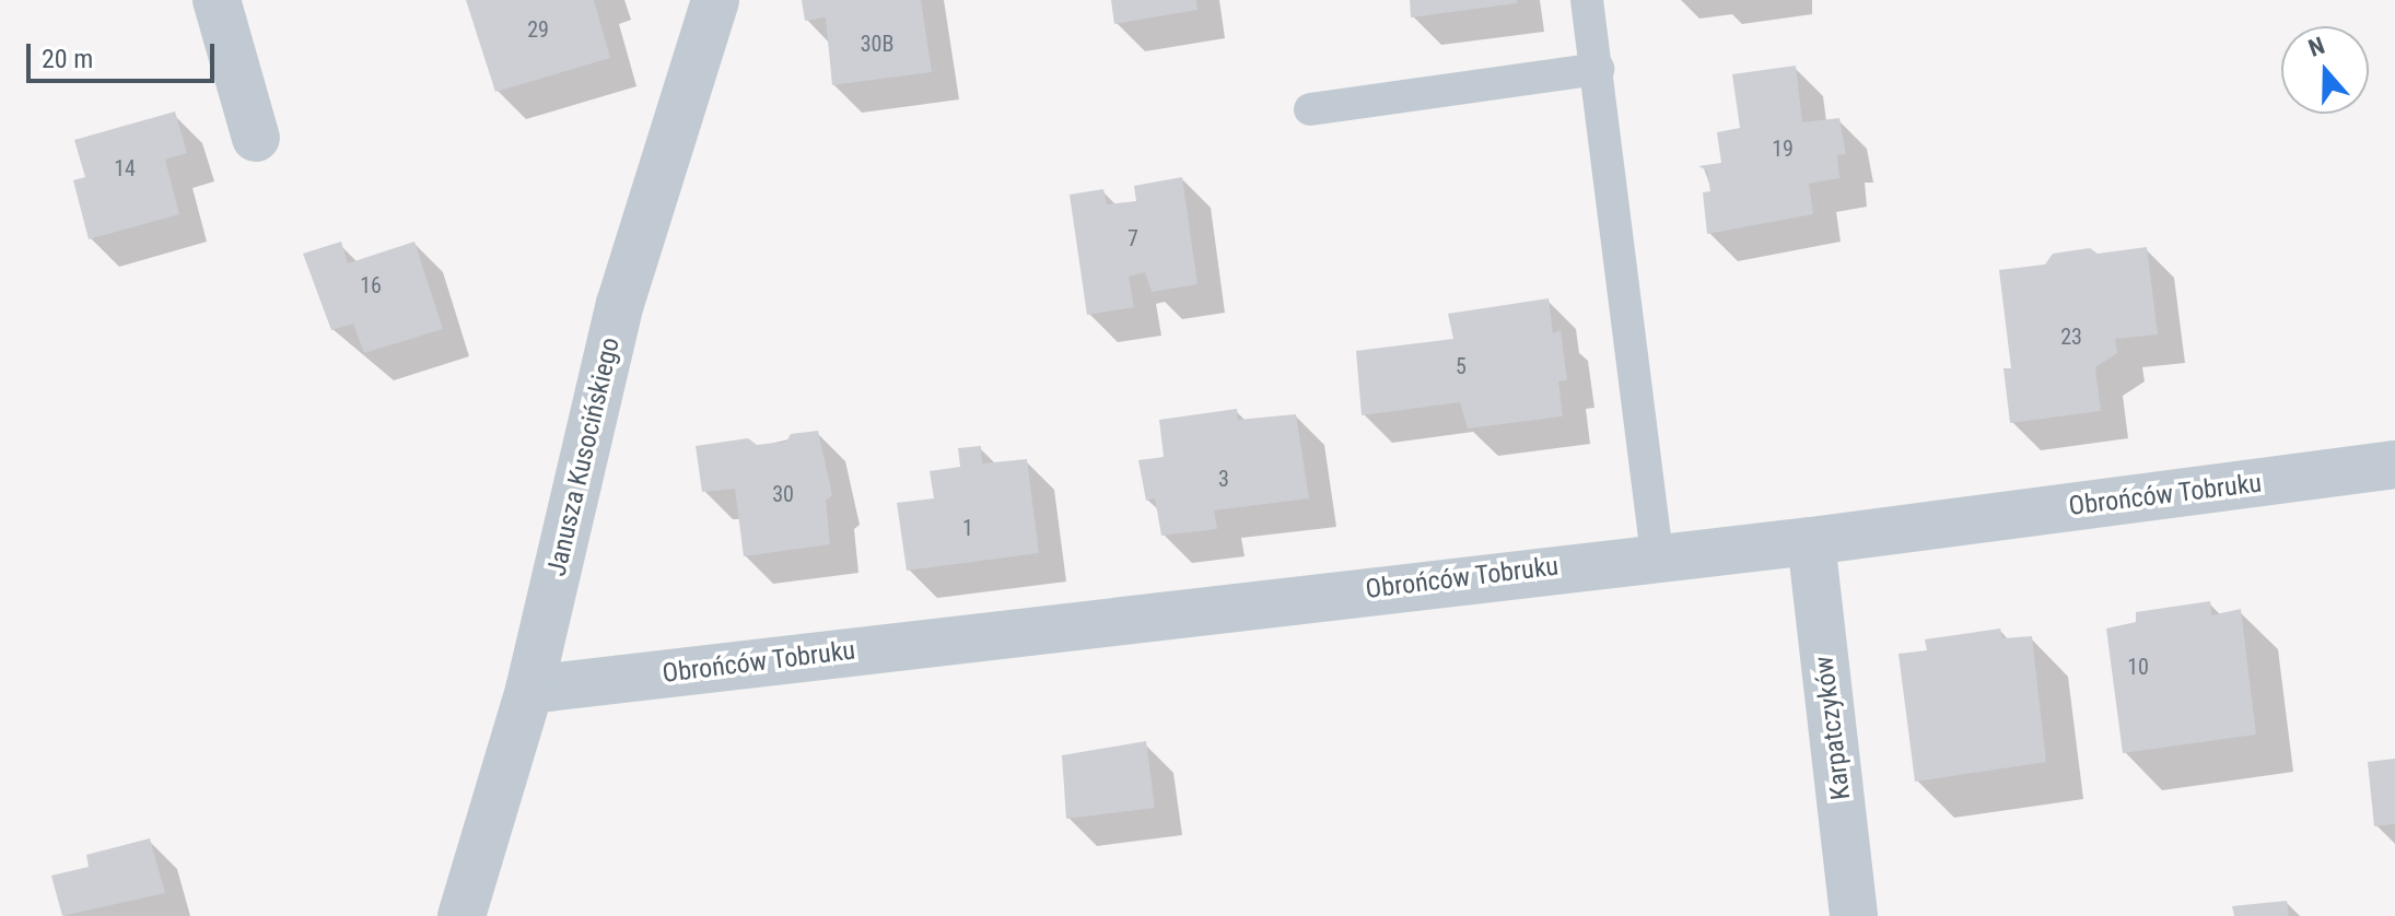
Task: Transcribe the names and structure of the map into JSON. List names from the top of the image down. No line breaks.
{"streets":{"street":["Janusza Kusocińskiego","Obrońców Tobruku","Karpatczyków"]},"crossings":[["Janusza Kusocińskiego","Obrońców Tobruku"],["Obrońców Tobruku","Karpatczyków"]],"house_numbers":["29","30B","19","14","7","16","23","5","3","30","1","10"],"scale_bar":"20 m","north":"top"}
